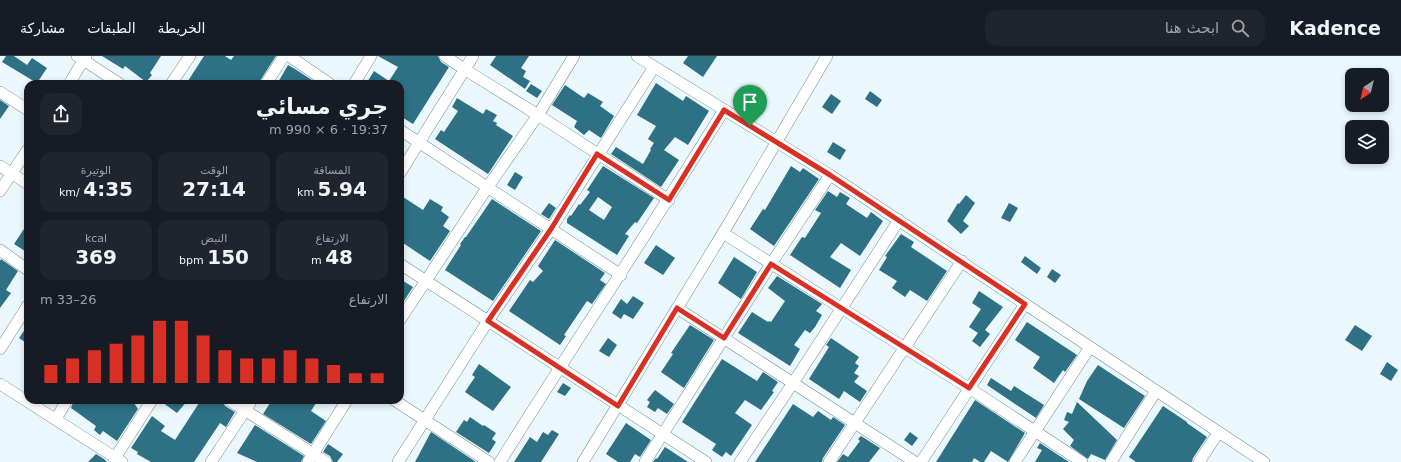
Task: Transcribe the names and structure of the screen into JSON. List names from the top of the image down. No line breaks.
{"north":"bottom left","page":{"header":"Kadence","search":"ابحث هنا","nav":["الخريطة","الطبقات","مشاركة"],"heading":["جري مسائي","19:37 · 6 × 990 m"],"stats":[["المسافة","5.94 km"],["الوقت","27:14"],["الوتيرة","4:35 /km"],["الارتفاع","48 m"],["النبض","150 bpm"],["kcal","369"]],"chart":["الارتفاع","26–33 m"]}}
